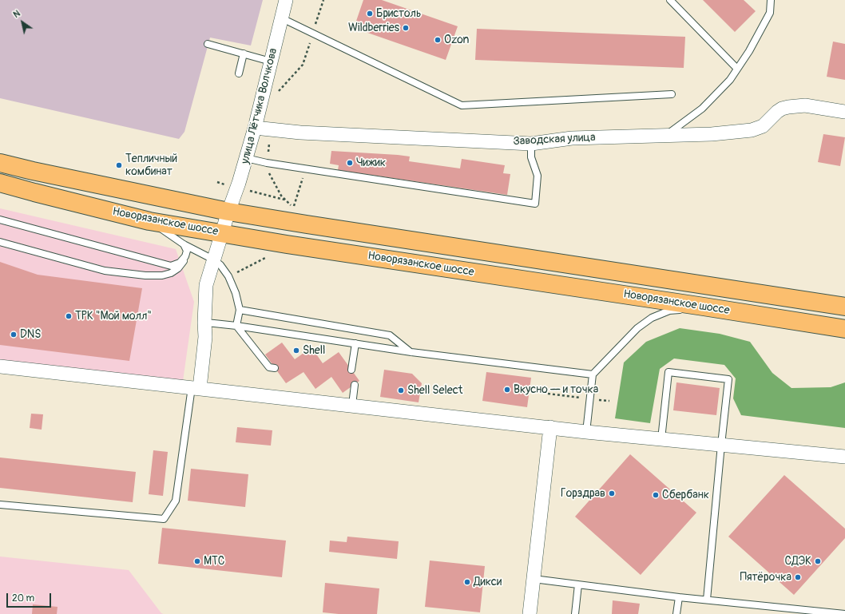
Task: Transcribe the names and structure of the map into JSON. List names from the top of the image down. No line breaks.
{"streets":{"main road":["Новорязанское шоссе"],"street":["улица Лётчика Волчкова","Заводская улица"]},"crossings":[["улица Лётчика Волчкова","Заводская улица"],["улица Лётчика Волчкова","Новорязанское шоссе"]],"places":["Бристоль","Wildberries","Ozon","Чижик","Тепличный комбинат","ТРК \"Мой молл\"","DNS","Shell","Вкусно — и точка","Shell Select","Горздрав","Сбербанк","МТС","СДЭК","Пятёрочка","Дикси"],"scale_bar":"20 m","north":"top left"}
